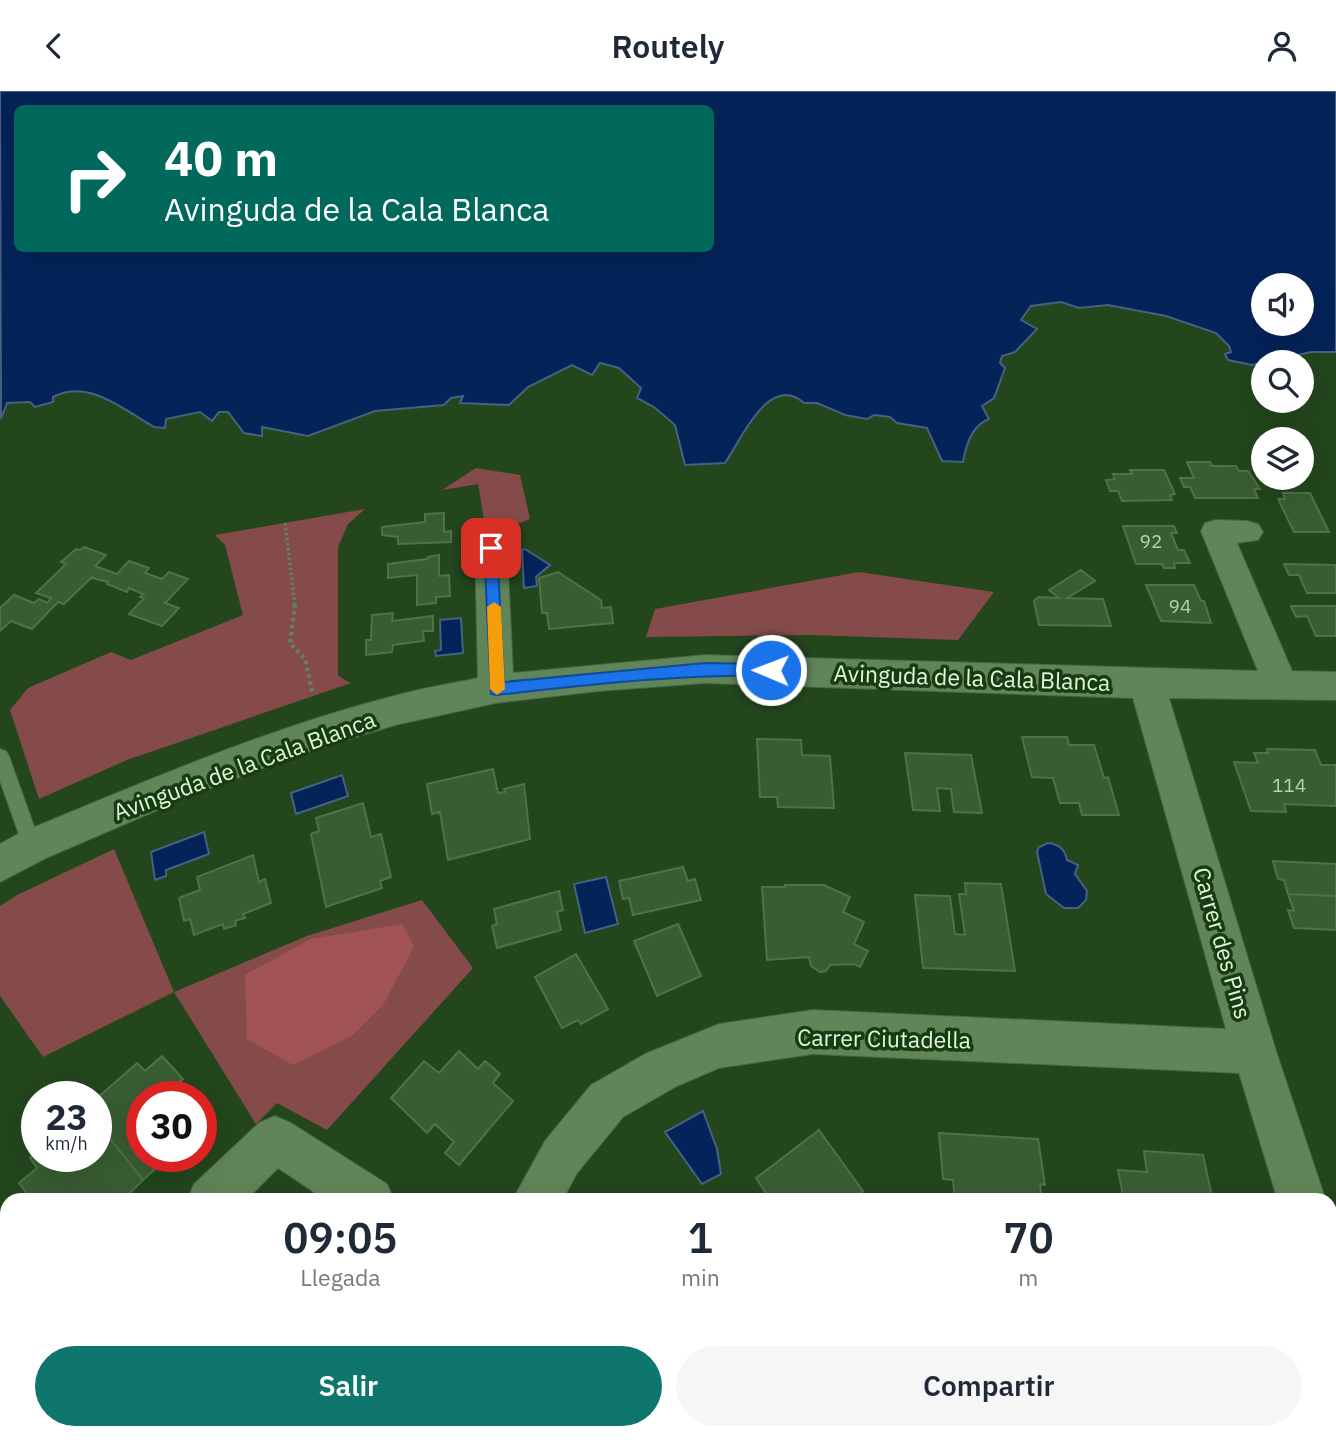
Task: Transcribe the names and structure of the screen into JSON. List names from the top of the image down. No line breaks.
{"streets":{"street":["Avinguda de la Cala Blanca","Carrer des Pins","Carrer Ciutadella"]},"crossings":[["Avinguda de la Cala Blanca","Carrer des Pins"],["Carrer des Pins","Carrer Ciutadella"]],"house_numbers":["92","94","114"],"page":{"header":"Routely","turn":["40 m","Avinguda de la Cala Blanca"],"speed":"23 km/h","limit":"30","eta":["09:05","Llegada","1","min","70","m"],"buttons":["Salir","Compartir"]}}
